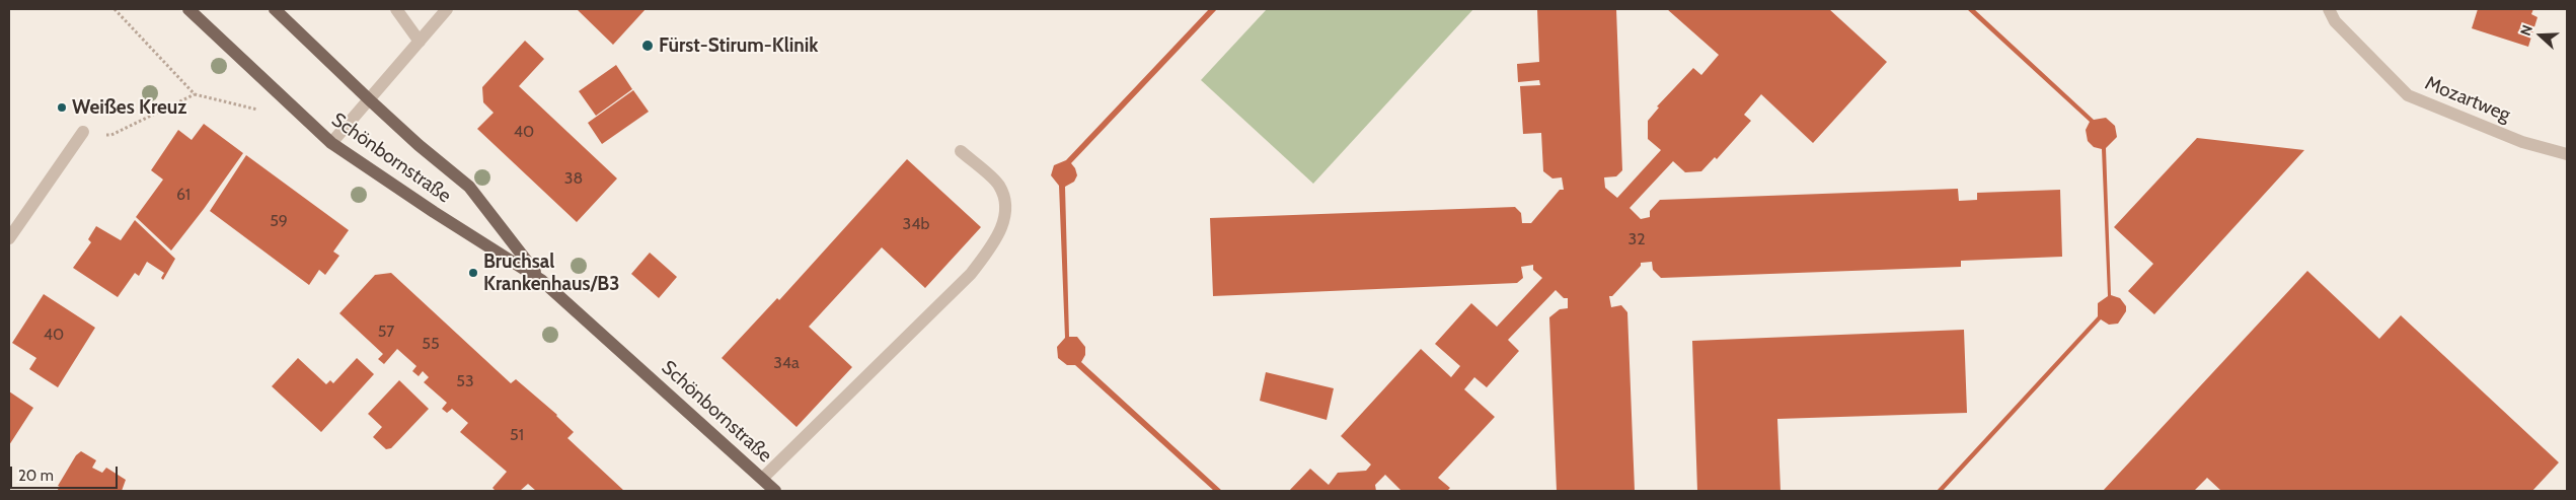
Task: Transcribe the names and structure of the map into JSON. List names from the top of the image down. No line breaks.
{"streets":{"main road":["Schönbornstraße"],"street":["Mozartweg"]},"places":["Fürst-Stirum-Klinik","Weißes Kreuz","Bruchsal Krankenhaus/B3"],"house_numbers":["40","38","61","59","34b","32","57","40","55","34a","53","51"],"scale_bar":"20 m","north":"left"}
